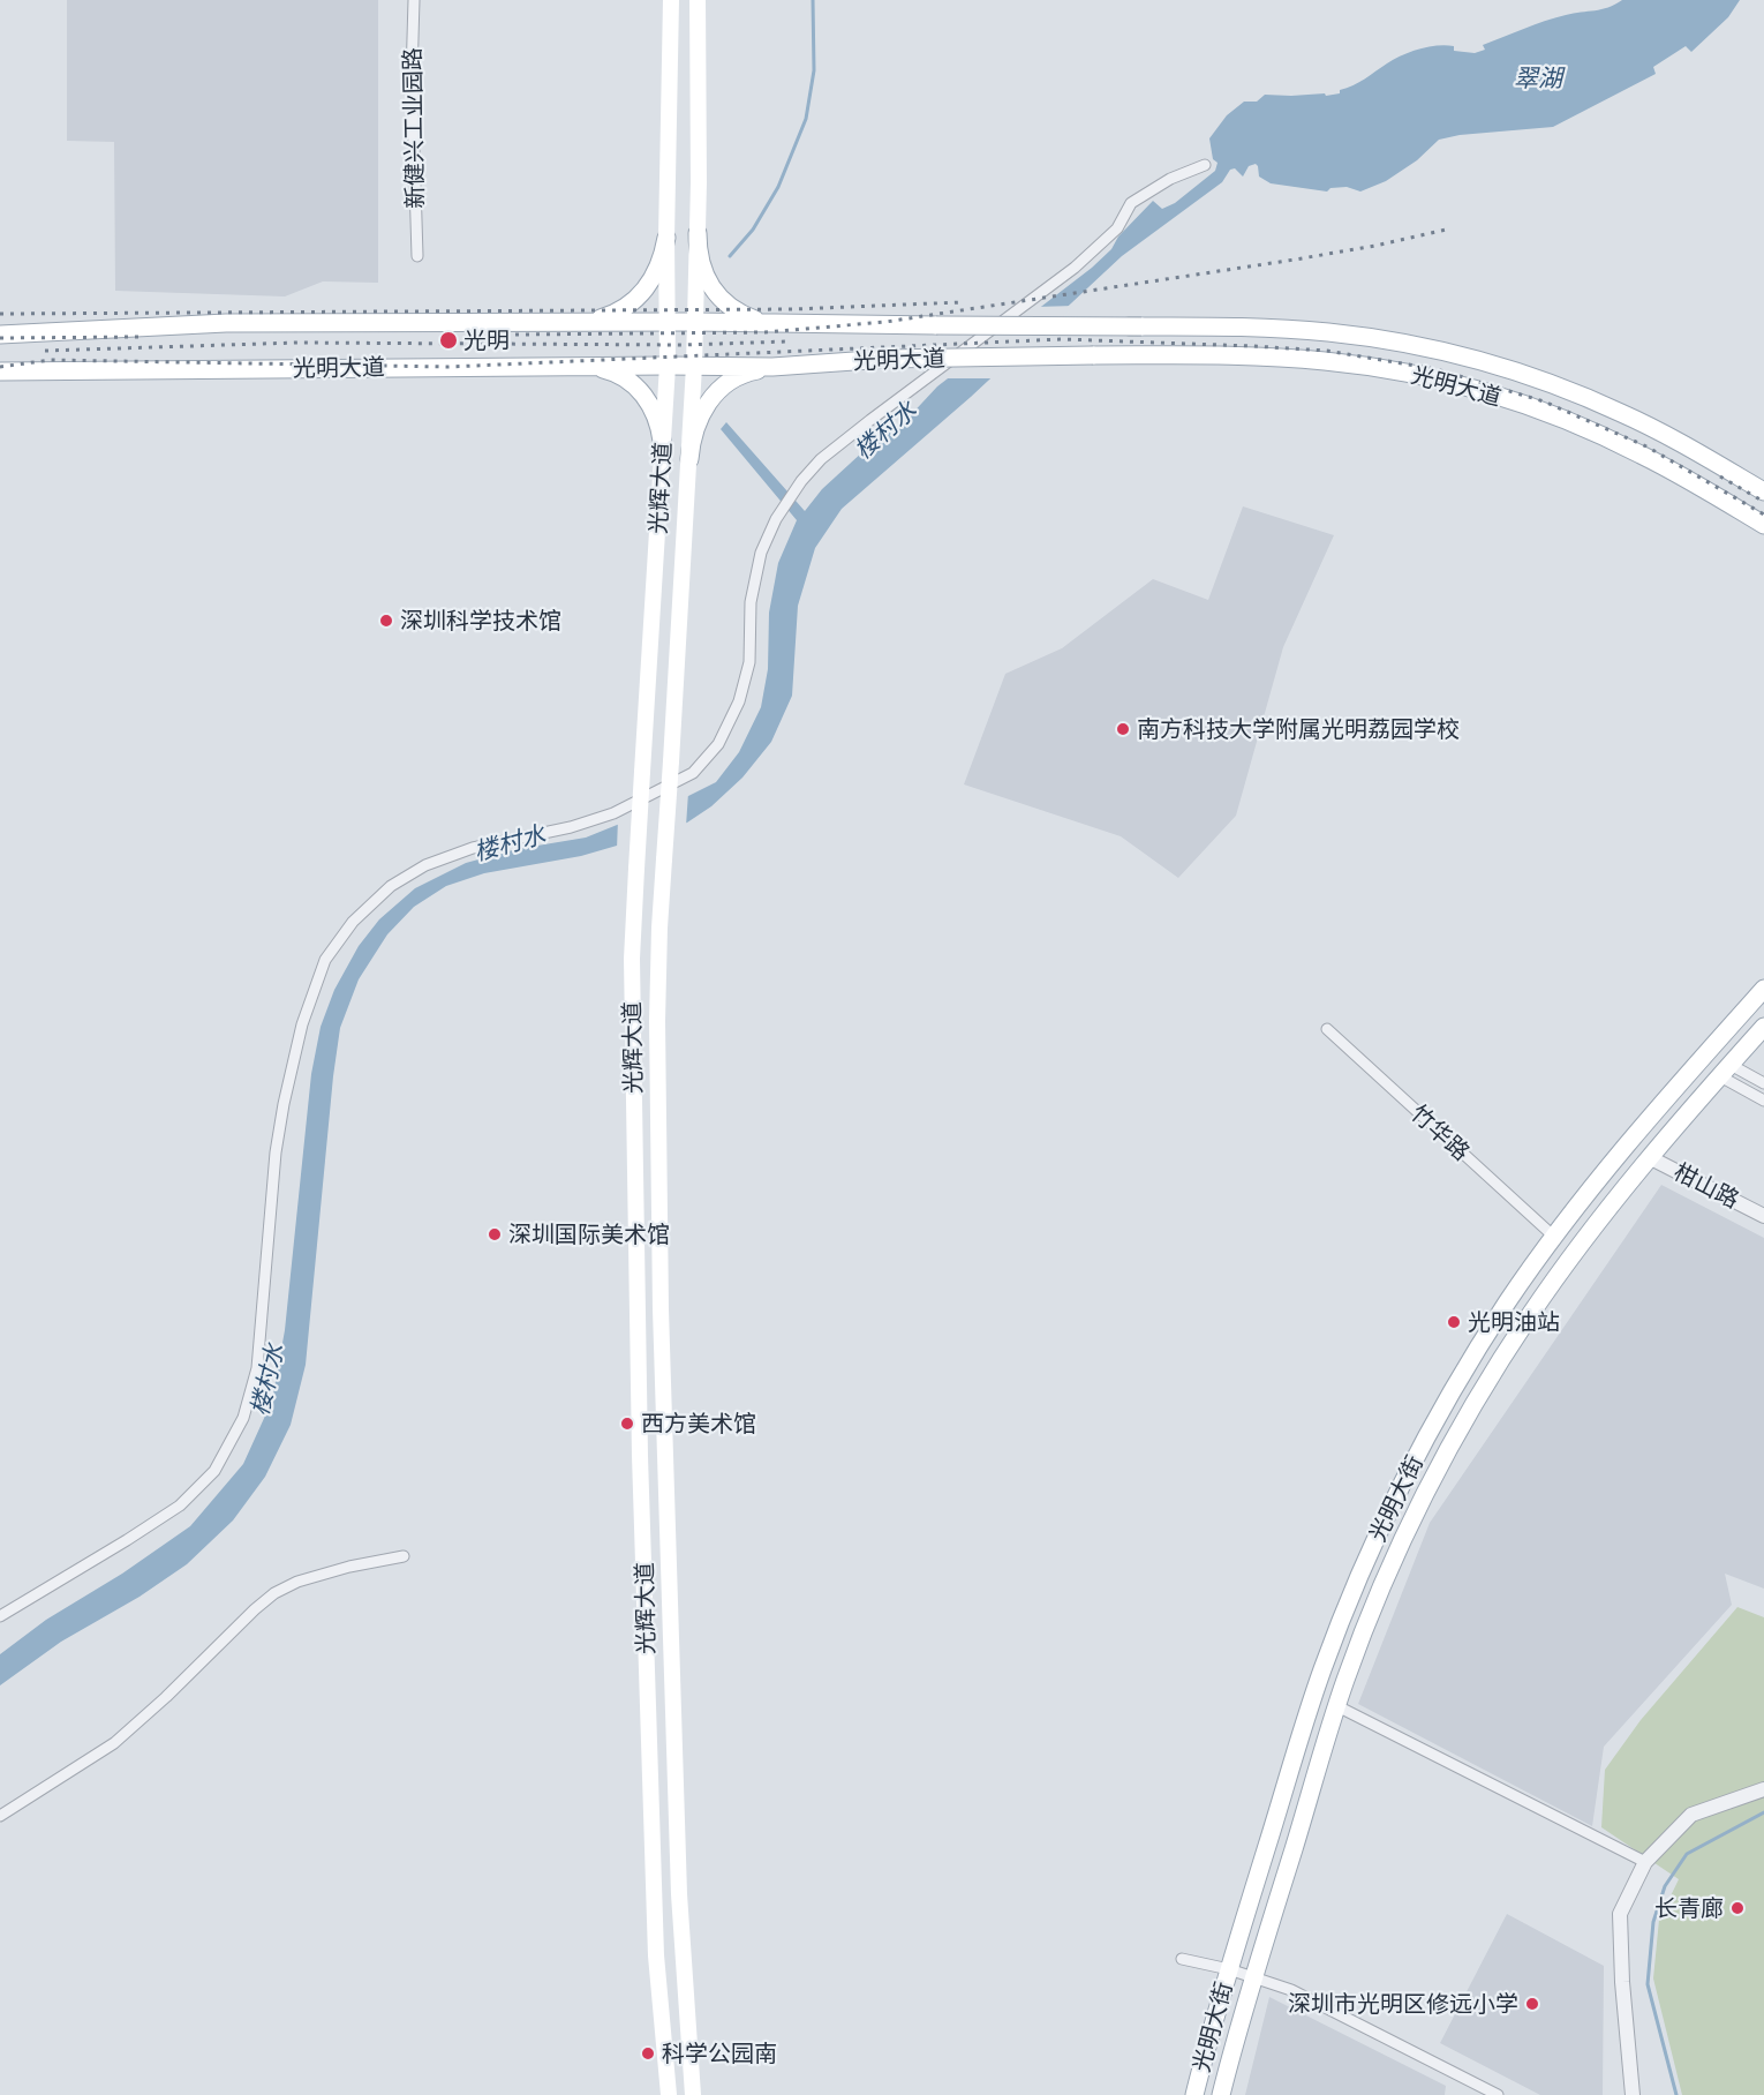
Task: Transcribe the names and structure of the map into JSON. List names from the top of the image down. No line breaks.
{"streets":{"main road":["光明大道","光辉大道","光明大街"],"street":["新健兴工业园路","竹华路","柑山路"]},"crossings":[["光明大道","光辉大道"],["竹华路","光明大街"],["柑山路","光明大街"]],"water":["翠湖","楼村水"],"places":["光明","深圳科学技术馆","南方科技大学附属光明荔园学校","深圳国际美术馆","光明油站","西方美术馆","长青廊","深圳市光明区修远小学","科学公园南"]}
